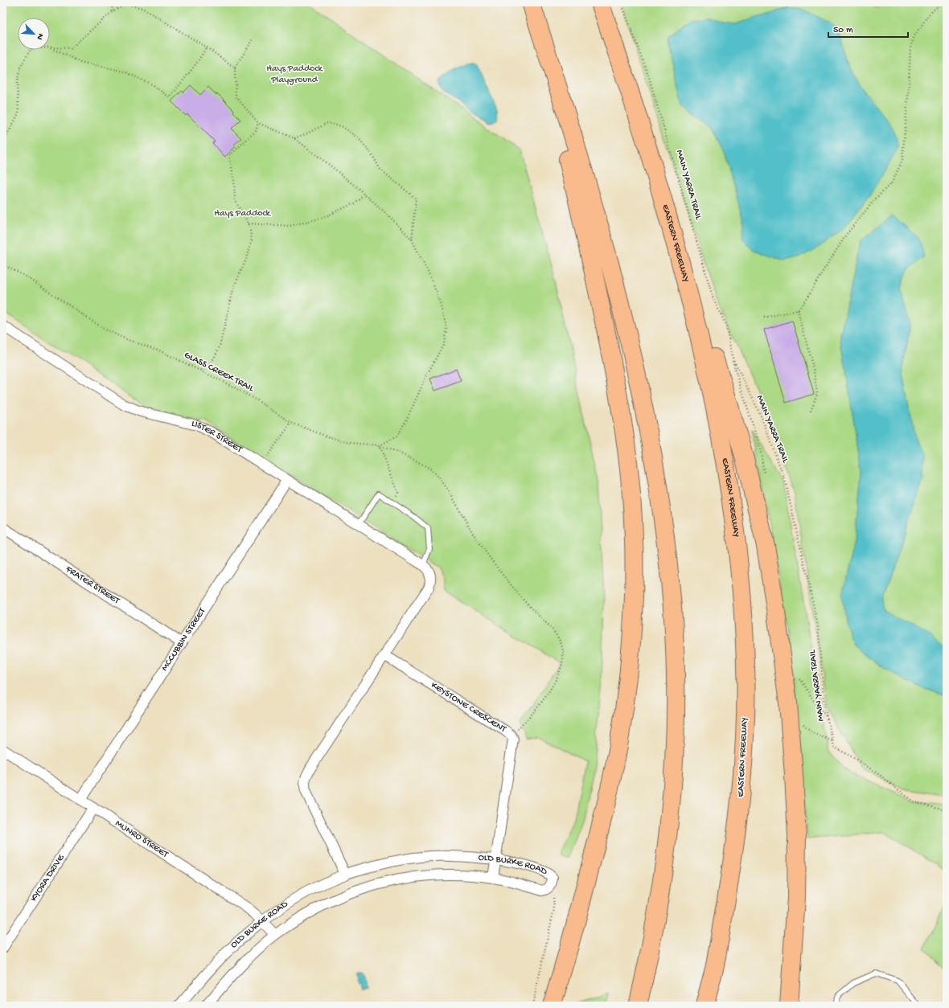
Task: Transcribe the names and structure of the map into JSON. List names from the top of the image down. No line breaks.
{"streets":{"highway":["EASTERN FREEWAY"],"street":["LISTER STREET","FRATER STREET","MCCUBBIN STREET","KEYSTONE CRESCENT","MUNRO STREET","OLD BURKE ROAD","KYORA DRIVE"],"path":["MAIN YARRA TRAIL","GLASS CREEK TRAIL"]},"crossings":[["GLASS CREEK TRAIL","KEYSTONE CRESCENT"],["LISTER STREET","MCCUBBIN STREET"],["FRATER STREET","MCCUBBIN STREET"],["MCCUBBIN STREET","MUNRO STREET"],["KEYSTONE CRESCENT","OLD BURKE ROAD"],["MUNRO STREET","OLD BURKE ROAD"],["MUNRO STREET","KYORA DRIVE"]],"parks":["Hays Paddock Playground","Hays Paddock"],"scale_bar":"50 m","north":"bottom right"}
